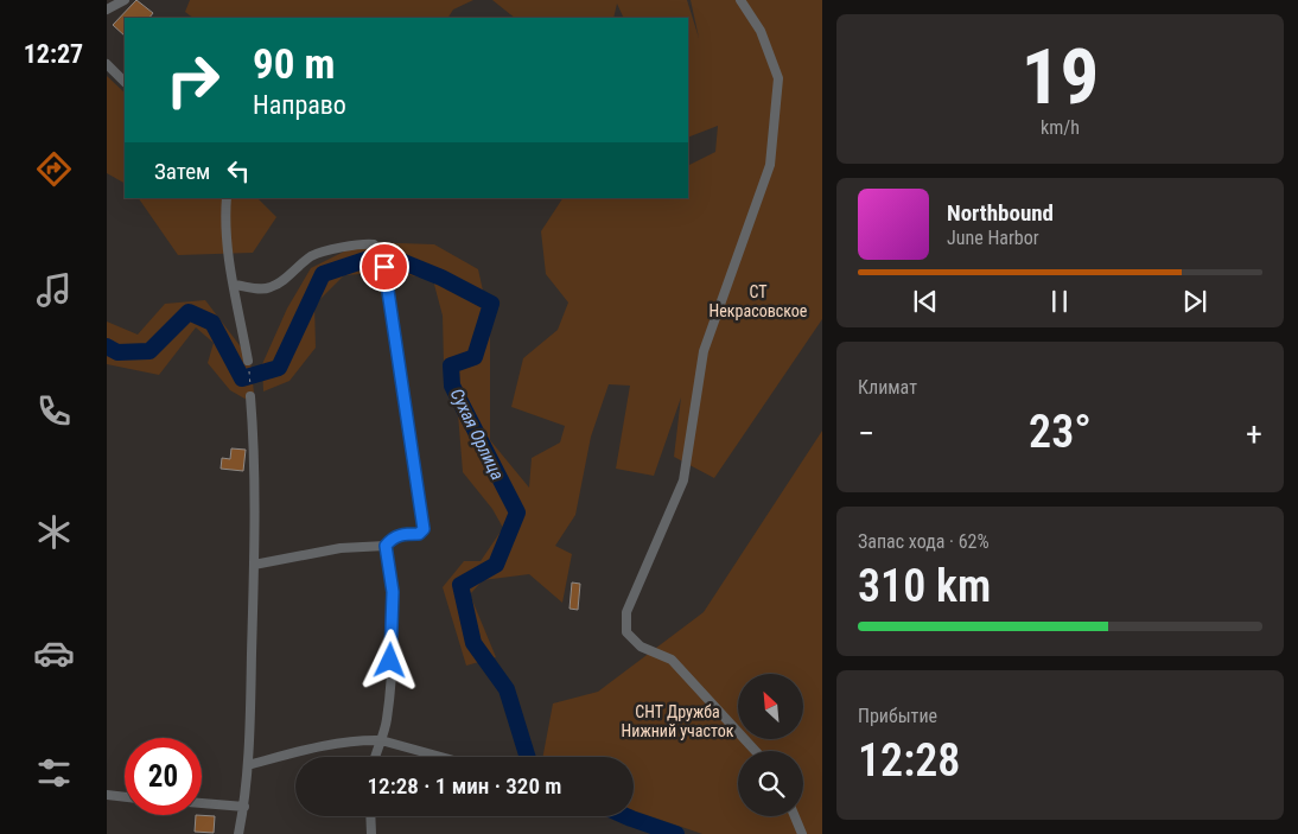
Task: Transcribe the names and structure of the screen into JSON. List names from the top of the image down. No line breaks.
{"water":["Сухая Орлица"],"parks":["СТ Некрасовское","СНТ Дружба Нижний участок"],"north":"top left","page":{"tabs":"12:27","tile":[["19","km/h"],"Климат",["Запас хода · 62%","310 km"],["Прибытие","12:28"]],"turn":["90 m","Направо"],"then":"Затем","song":["Northbound","June Harbor"],"heat":["−","23°","+"],"limit":"20","trip":"12:28 · 1 мин · 320 m"}}
